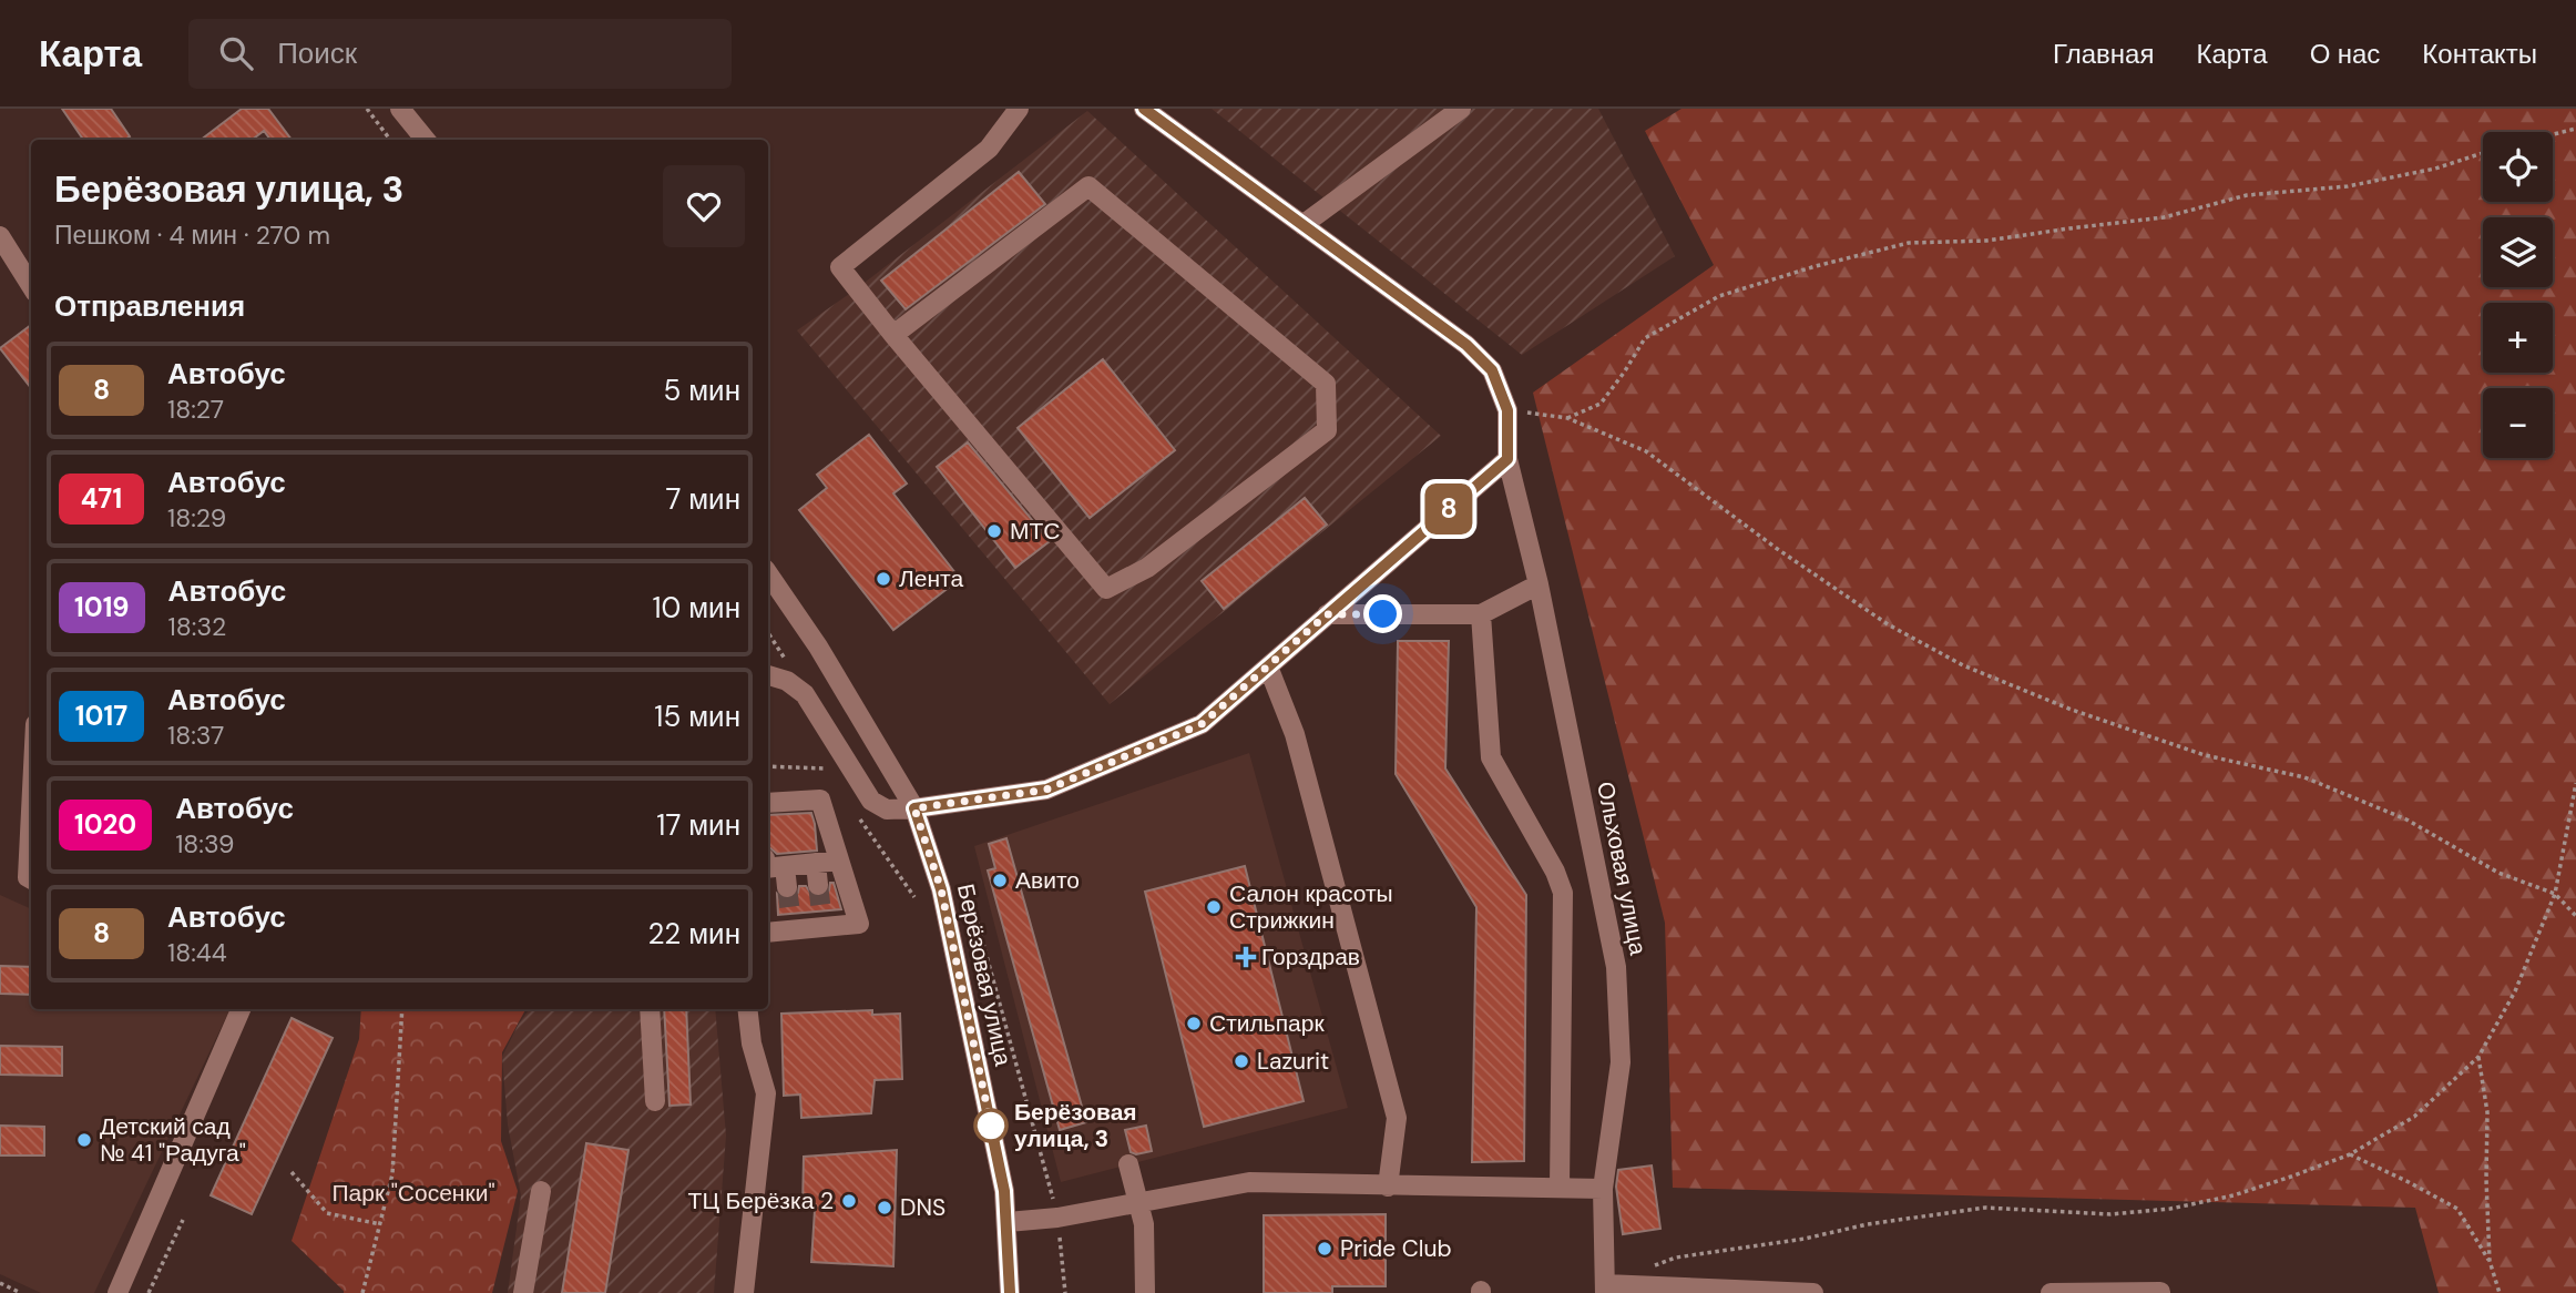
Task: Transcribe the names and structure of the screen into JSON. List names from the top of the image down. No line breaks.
{"streets":{"street":["Ольховая улица","Берёзовая улица"]},"parks":["Парк \"Сосенки\""],"places":{"other":["МТС","Лента","Авито","Салон красоты Стрижкин","Стильпарк","Lazurit","Берёзовая улица, 3","Детский сад № 41 \"Радуга\"","ТЦ Берёзка 2","DNS","Pride Club"],"health":["Горздрав"]},"lines":["bus line 8"],"page":{"header":"Карта","search":"Поиск","nav":["Главная","Карта","О нас","Контакты"],"on_map":"8","map_buttons":["+","−"],"heading":[["Берёзовая улица, 3","Пешком · 4 мин · 270 m"],"Отправления"],"list":[{"mark":"8","name":"Автобус","note":"18:27","value":"5 мин"},{"mark":"471","name":"Автобус","note":"18:29","value":"7 мин"},{"mark":"1019","name":"Автобус","note":"18:32","value":"10 мин"},{"mark":"1017","name":"Автобус","note":"18:37","value":"15 мин"},{"mark":"1020","name":"Автобус","note":"18:39","value":"17 мин"},{"mark":"8","name":"Автобус","note":"18:44","value":"22 мин"}]}}
